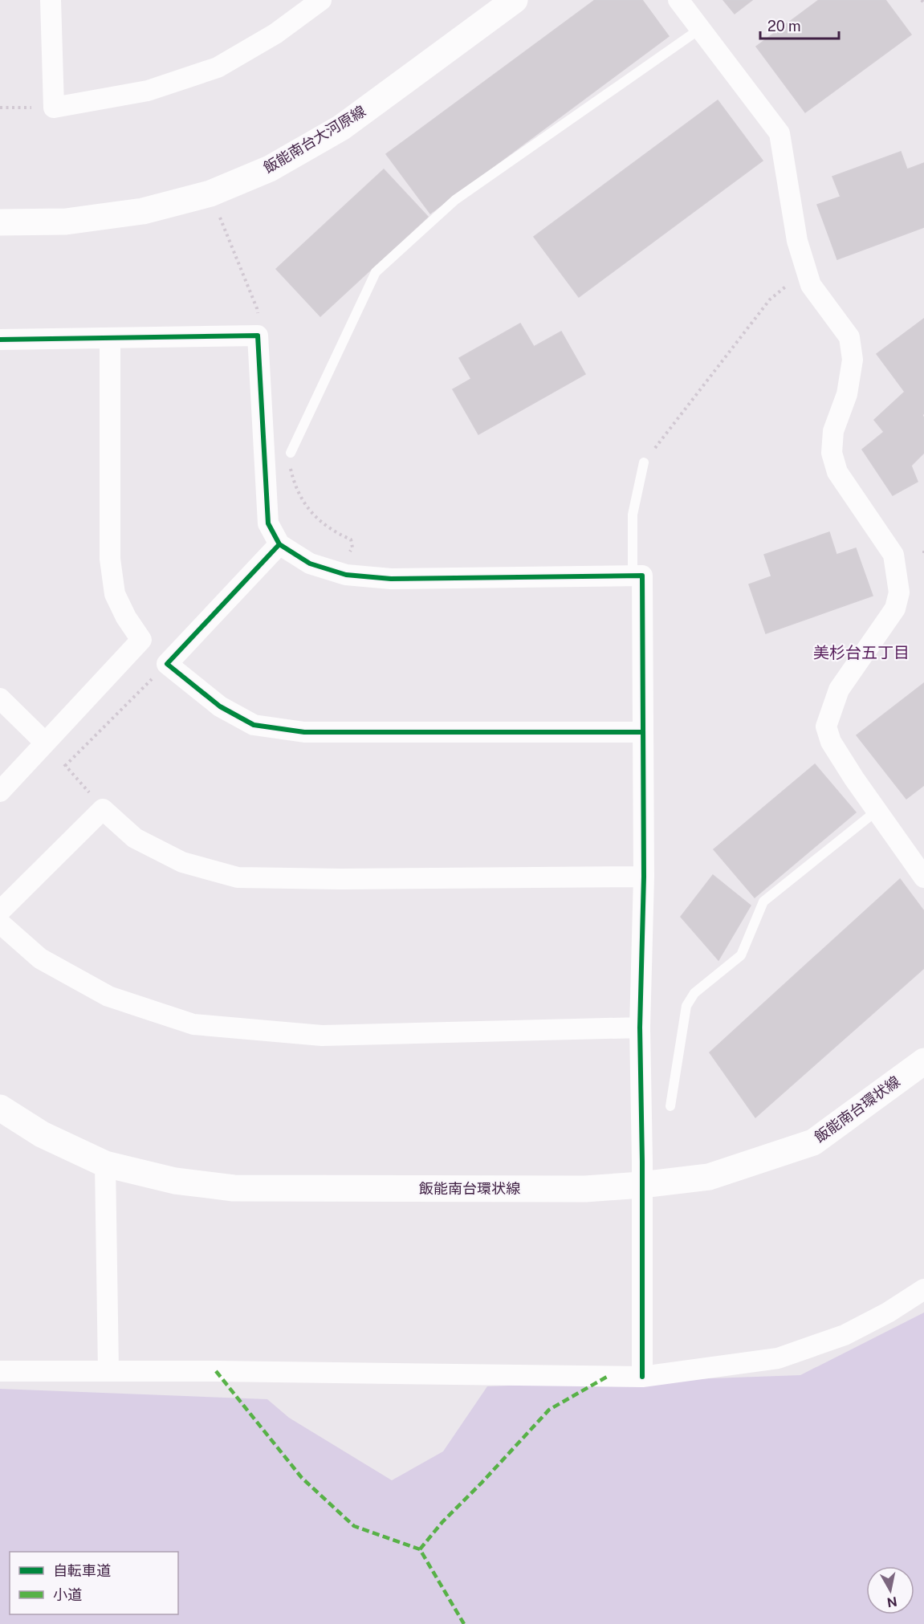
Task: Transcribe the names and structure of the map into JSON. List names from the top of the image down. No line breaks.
{"streets":{"street":["飯能南台大河原線","飯能南台環状線"]},"districts":["美杉台五丁目"],"legend":["自転車道","小道"],"scale_bar":"20 m","north":"bottom"}
